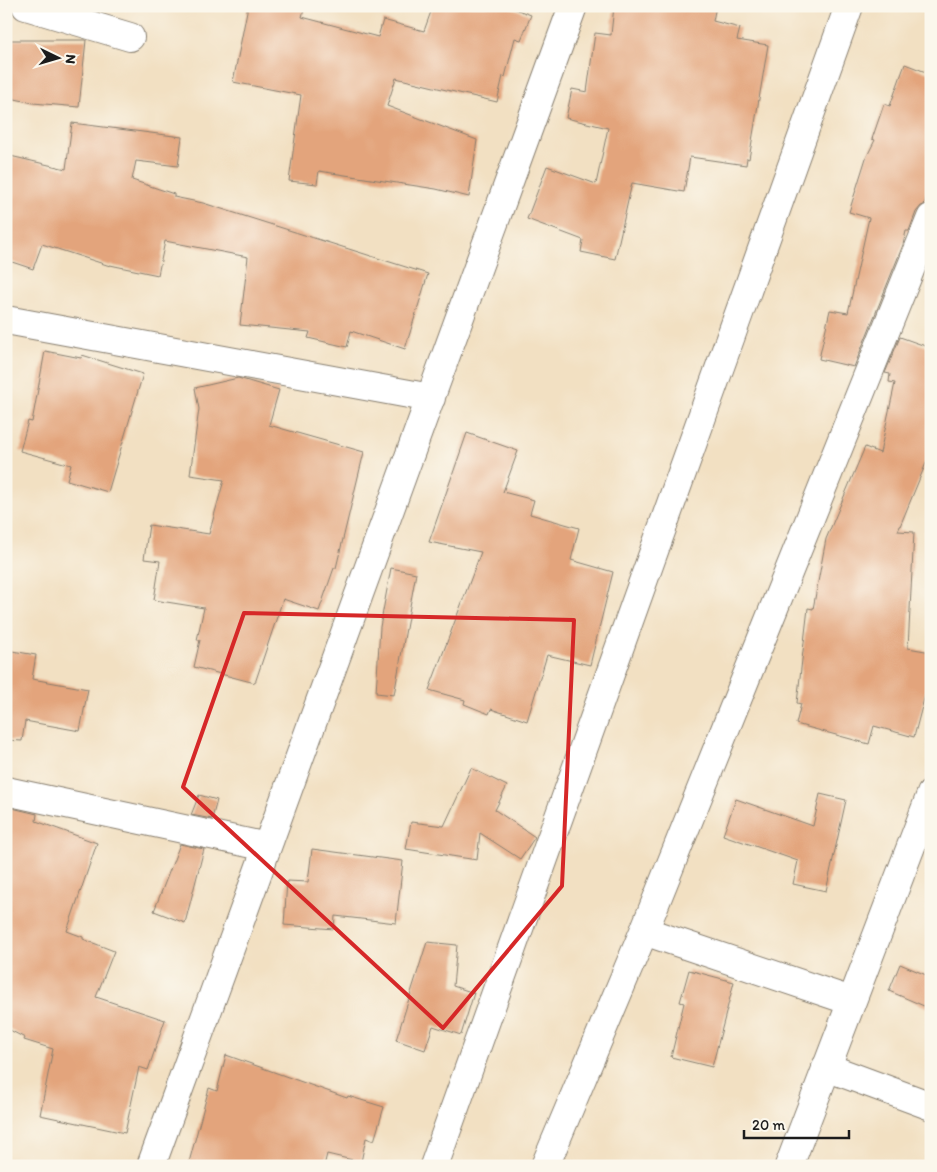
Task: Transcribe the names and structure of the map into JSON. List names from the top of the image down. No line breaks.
{"scale_bar":"20 m","north":"right"}
